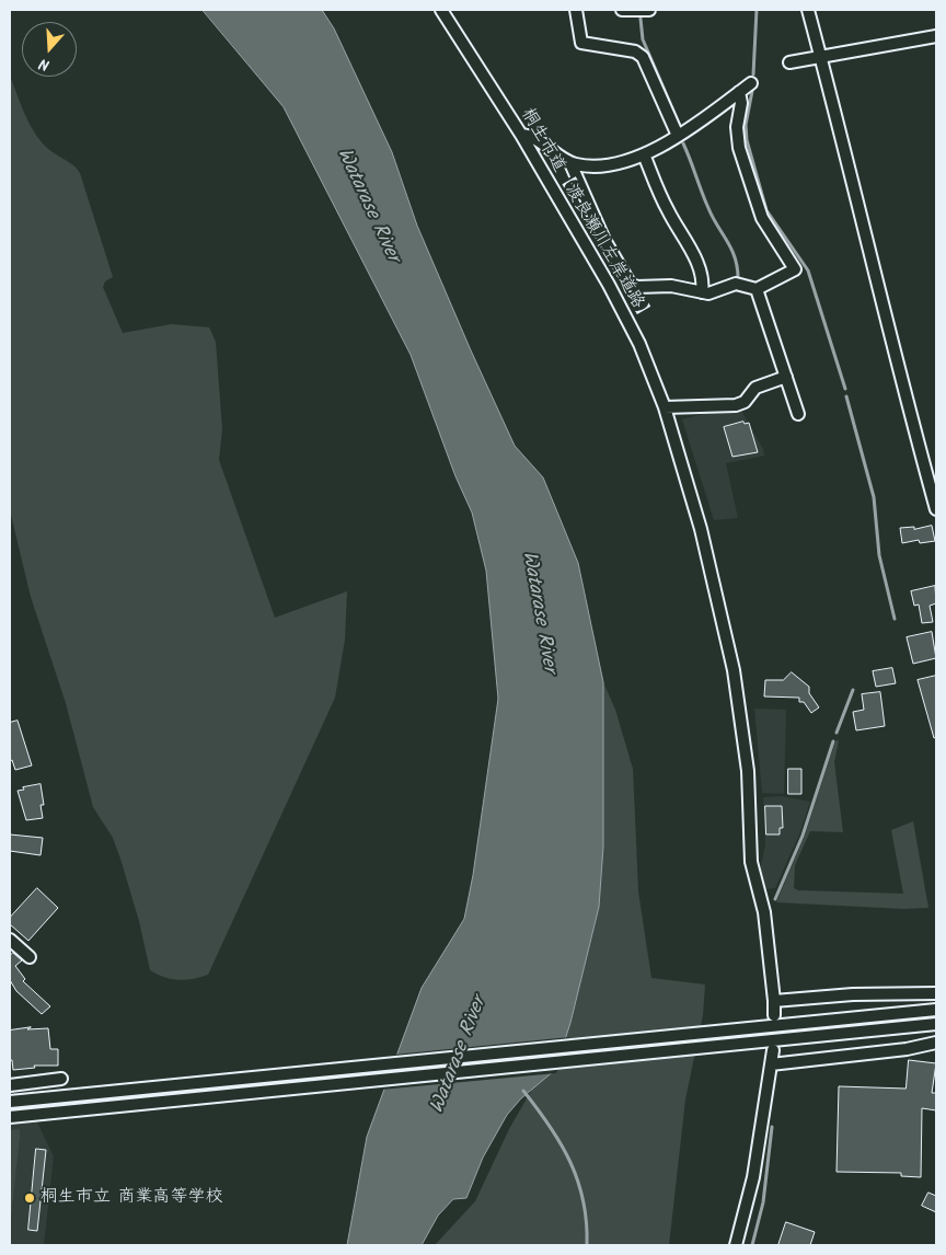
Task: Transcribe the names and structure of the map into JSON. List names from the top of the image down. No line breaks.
{"streets":{"street":["桐生市道【渡良瀬川左岸道路】"]},"water":["Watarase River"],"places":["桐生市立 商業高等学校"],"north":"bottom"}
